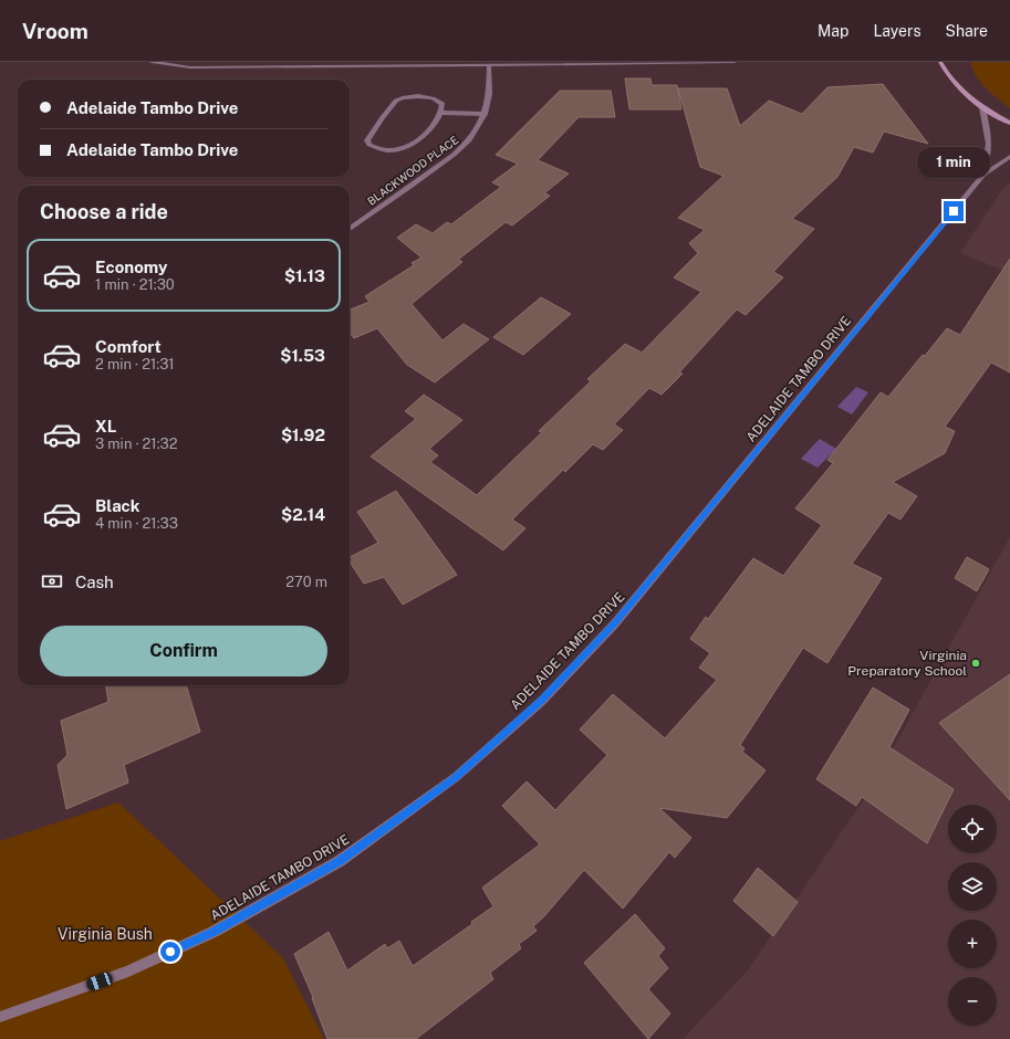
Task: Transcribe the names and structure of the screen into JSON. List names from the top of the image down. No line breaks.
{"streets":{"street":["BLACKWOOD PLACE","ADELAIDE TAMBO DRIVE"]},"parks":["Virginia Bush"],"places":["Virginia Preparatory School"],"page":{"header":"Vroom","nav":["Map","Layers","Share"],"banner":["Adelaide Tambo Drive","Adelaide Tambo Drive"],"bubble":"1 min","heading":"Choose a ride","list":[{"name":"Economy","note":"1 min · 21:30","value":"$1.13"},{"name":"Comfort","note":"2 min · 21:31","value":"$1.53"},{"name":"XL","note":"3 min · 21:32","value":"$1.92"},{"name":"Black","note":"4 min · 21:33","value":"$2.14"}],"pay":["Cash","270 m"],"buttons":"Confirm","map_buttons":["+","−"]}}
